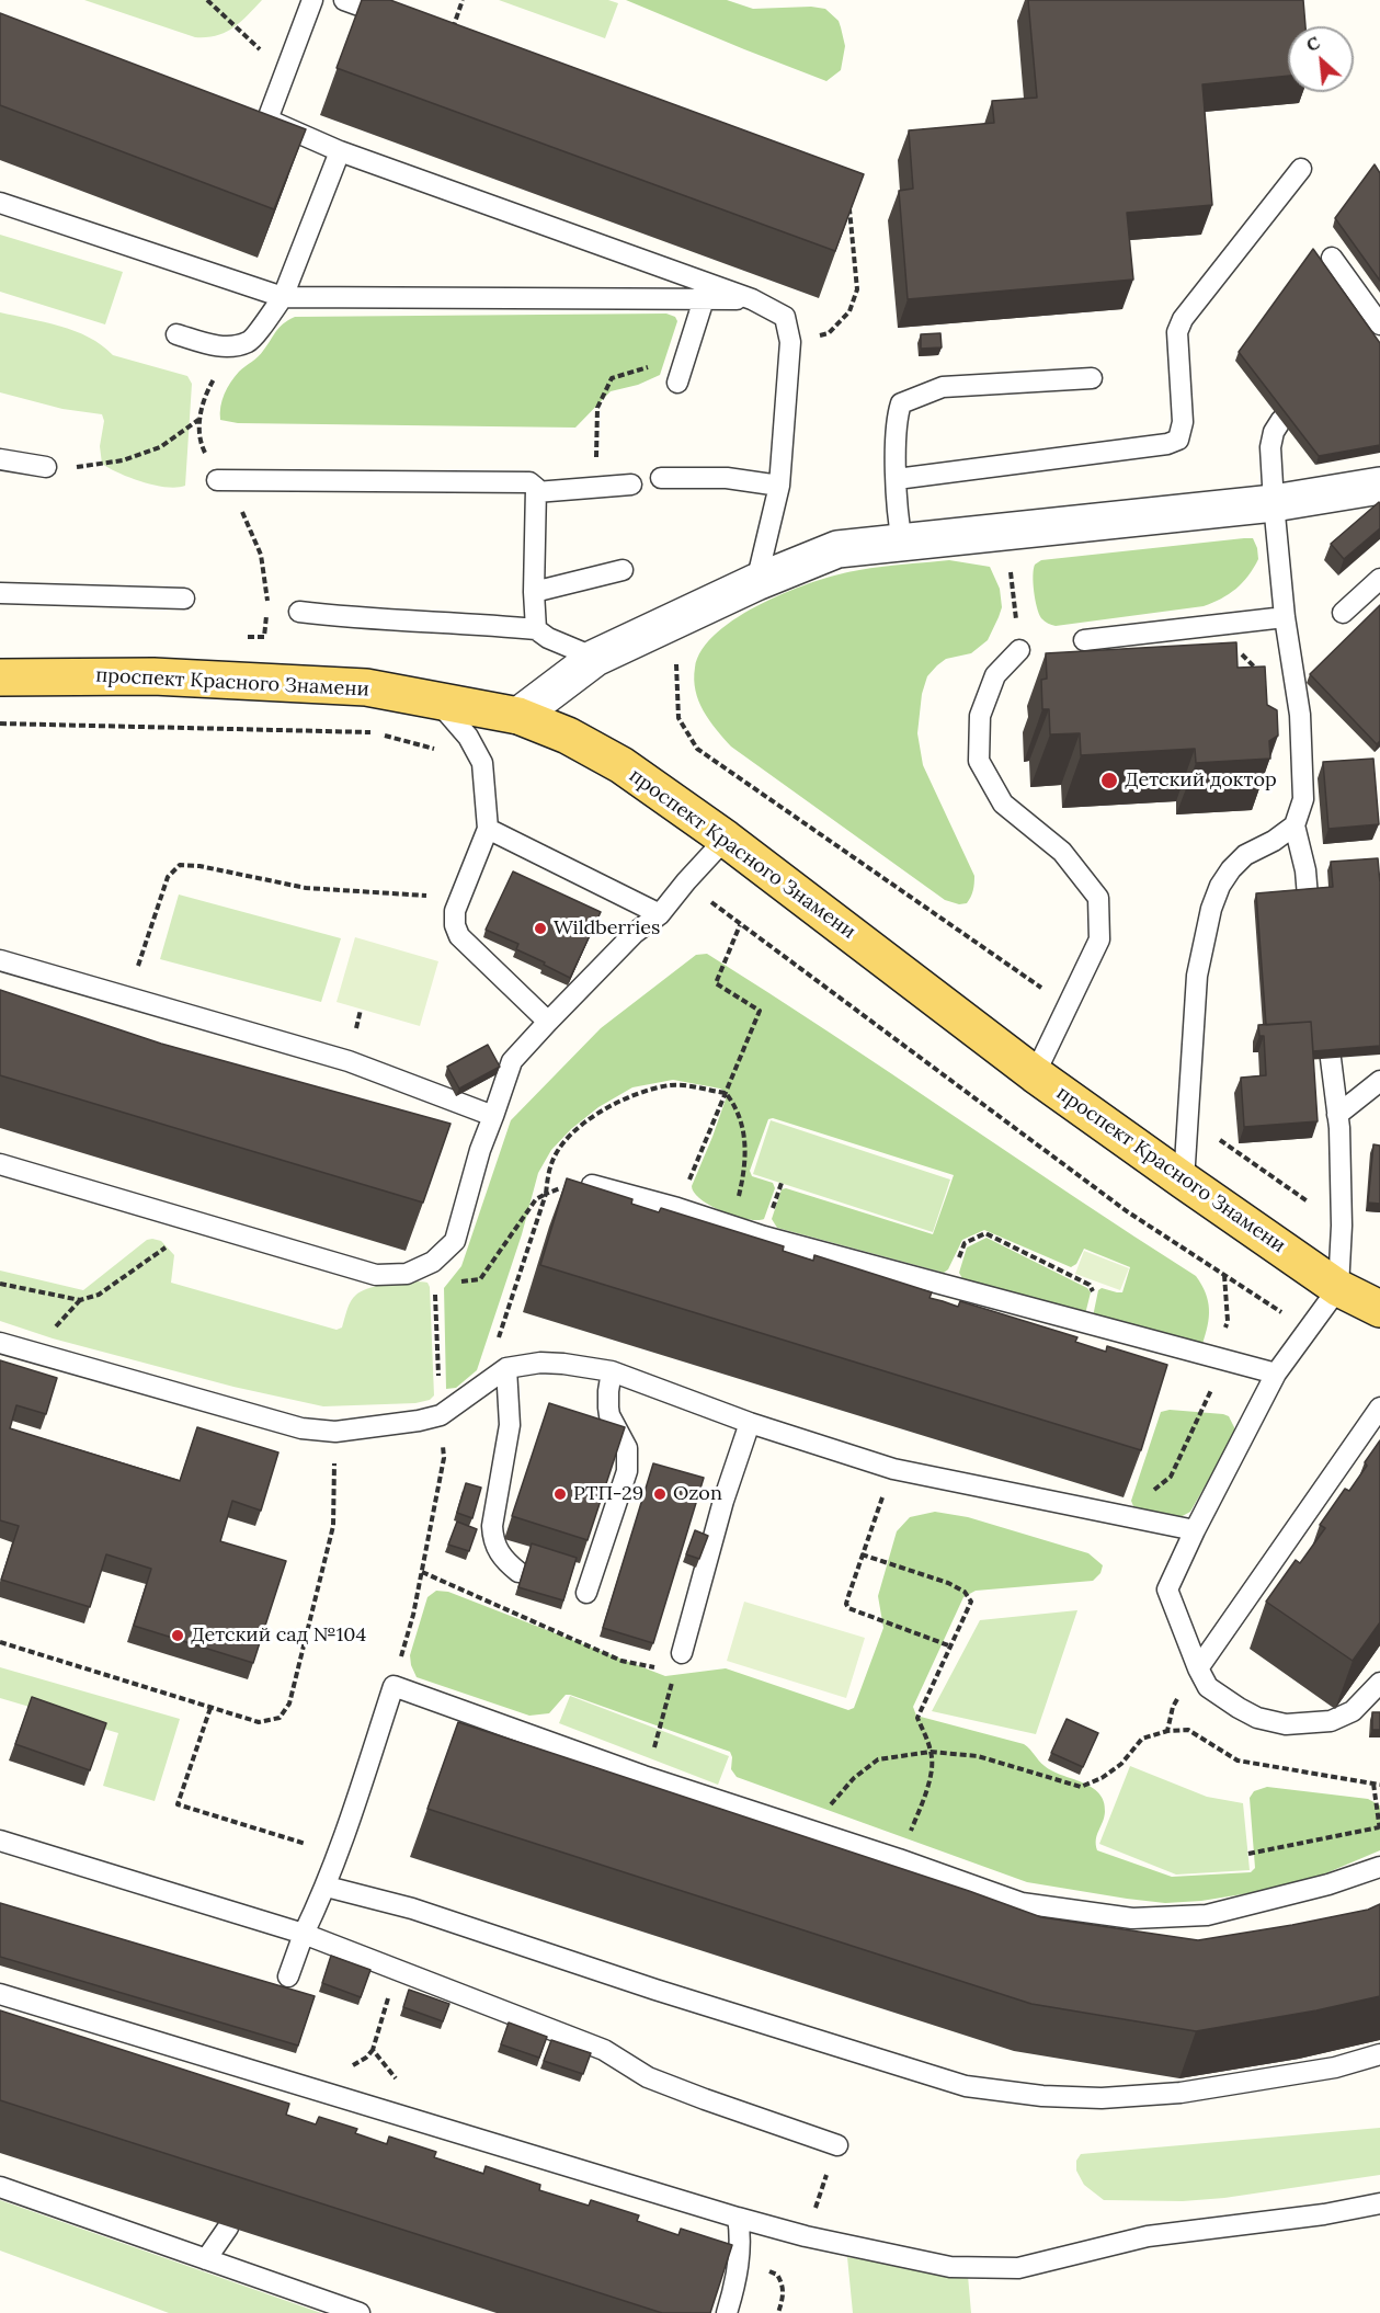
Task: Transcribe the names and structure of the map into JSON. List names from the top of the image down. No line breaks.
{"streets":{"main road":["проспект Красного Знамени"]},"places":["Детский доктор","Wildberries","РТП-29","Ozon","Детский сад №104"],"north":"top left"}
